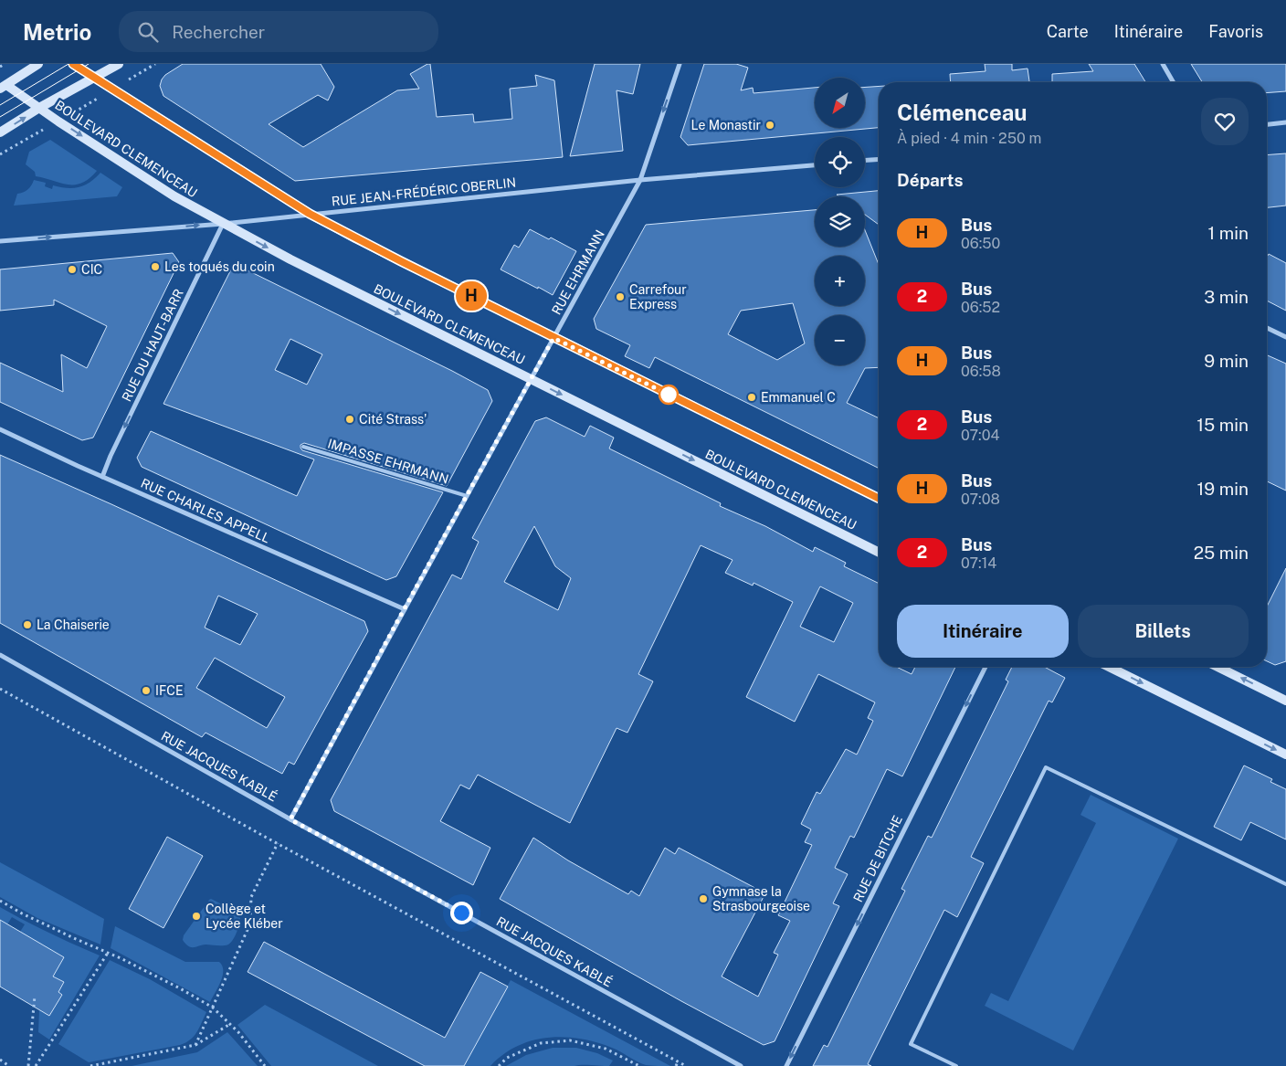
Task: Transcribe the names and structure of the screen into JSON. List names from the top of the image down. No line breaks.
{"streets":{"street":["BOULEVARD CLEMENCEAU","RUE JEAN-FRÉDÉRIC OBERLIN","RUE EHRMANN","RUE DU HAUT-BARR","RUE CHARLES APPELL","RUE JACQUES KABLÉ","RUE DE BITCHE"],"lane":["IMPASSE EHRMANN"]},"crossings":[["BOULEVARD CLEMENCEAU","RUE JEAN-FRÉDÉRIC OBERLIN"],["BOULEVARD CLEMENCEAU","RUE EHRMANN"],["BOULEVARD CLEMENCEAU","RUE DU HAUT-BARR"],["RUE JEAN-FRÉDÉRIC OBERLIN","RUE EHRMANN"],["RUE JEAN-FRÉDÉRIC OBERLIN","RUE DU HAUT-BARR"],["RUE EHRMANN","IMPASSE EHRMANN"],["RUE EHRMANN","RUE CHARLES APPELL"],["RUE EHRMANN","RUE JACQUES KABLÉ"],["RUE DU HAUT-BARR","RUE CHARLES APPELL"]],"one_way":["RUE DU HAUT-BARR","RUE DE BITCHE"],"places":["Le Monastir","Les toqués du coin","CIC","Carrefour Express","Emmanuel C","Cité Strass'","La Chaiserie","IFCE","Gymnase la Strasbourgeoise","Collège et Lycée Kléber"],"lines":["bus line H"],"north":"bottom left","page":{"header":"Metrio","search":"Rechercher","nav":["Carte","Itinéraire","Favoris"],"on_map":"H","map_buttons":["+","−"],"heading":[["Clémenceau","À pied · 4 min · 250 m"],"Départs"],"list":[{"mark":"H","name":"Bus","note":"06:50","value":"1 min"},{"mark":"2","name":"Bus","note":"06:52","value":"3 min"},{"mark":"H","name":"Bus","note":"06:58","value":"9 min"},{"mark":"2","name":"Bus","note":"07:04","value":"15 min"},{"mark":"H","name":"Bus","note":"07:08","value":"19 min"},{"mark":"2","name":"Bus","note":"07:14","value":"25 min"}],"buttons":["Itinéraire","Billets"]}}
